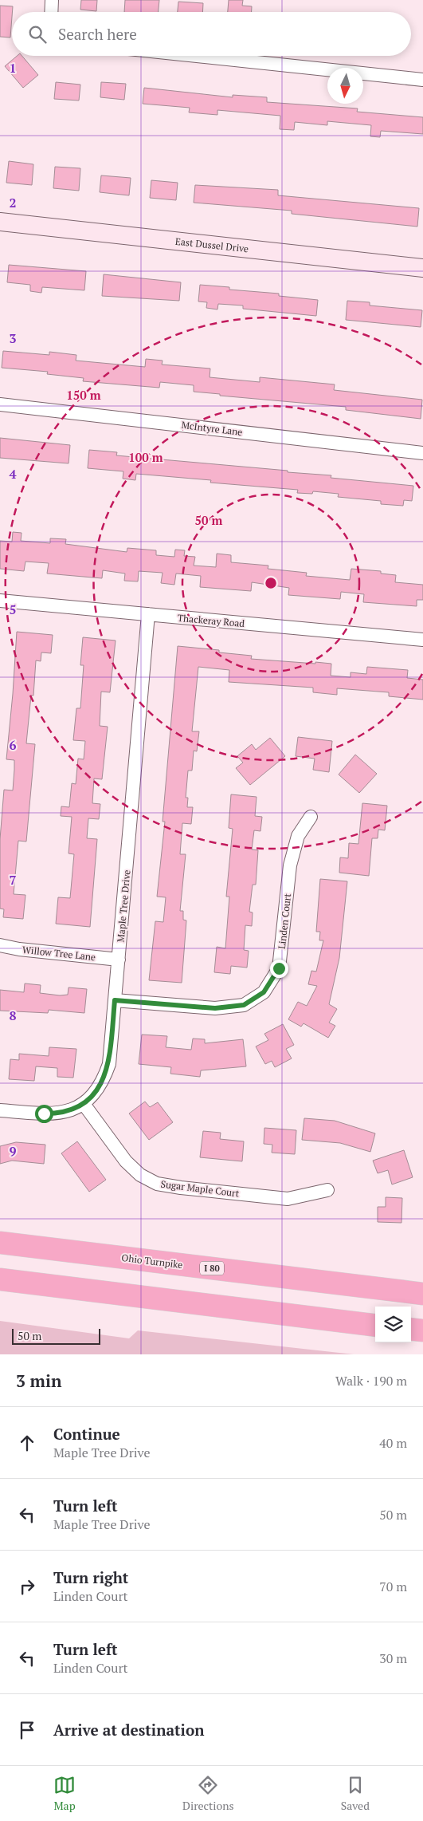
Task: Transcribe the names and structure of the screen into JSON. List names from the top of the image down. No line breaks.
{"streets":{"highway":["Ohio Turnpike","I 80"],"street":["East Dussel Drive","McIntyre Lane","Thackeray Road","Maple Tree Drive","Linden Court","Willow Tree Lane","Sugar Maple Court"]},"crossings":[["Thackeray Road","Maple Tree Drive"],["Maple Tree Drive","Linden Court"],["Maple Tree Drive","Willow Tree Lane"],["Maple Tree Drive","Sugar Maple Court"]],"scale_bar":"50 m","north":"bottom","page":{"search":"Search here","scale":"50 m","heading":["3 min","Walk · 190 m"],"list":[["Continue","Maple Tree Drive","40 m"],["Turn left","Maple Tree Drive","50 m"],["Turn right","Linden Court","70 m"],["Turn left","Linden Court","30 m"],"Arrive at destination"],"nav":["Map","Directions","Saved"]},"grid":{"rows":["1","2","3","4","5","6","7","8","9"]},"rings":["150 m","100 m","50 m"]}
